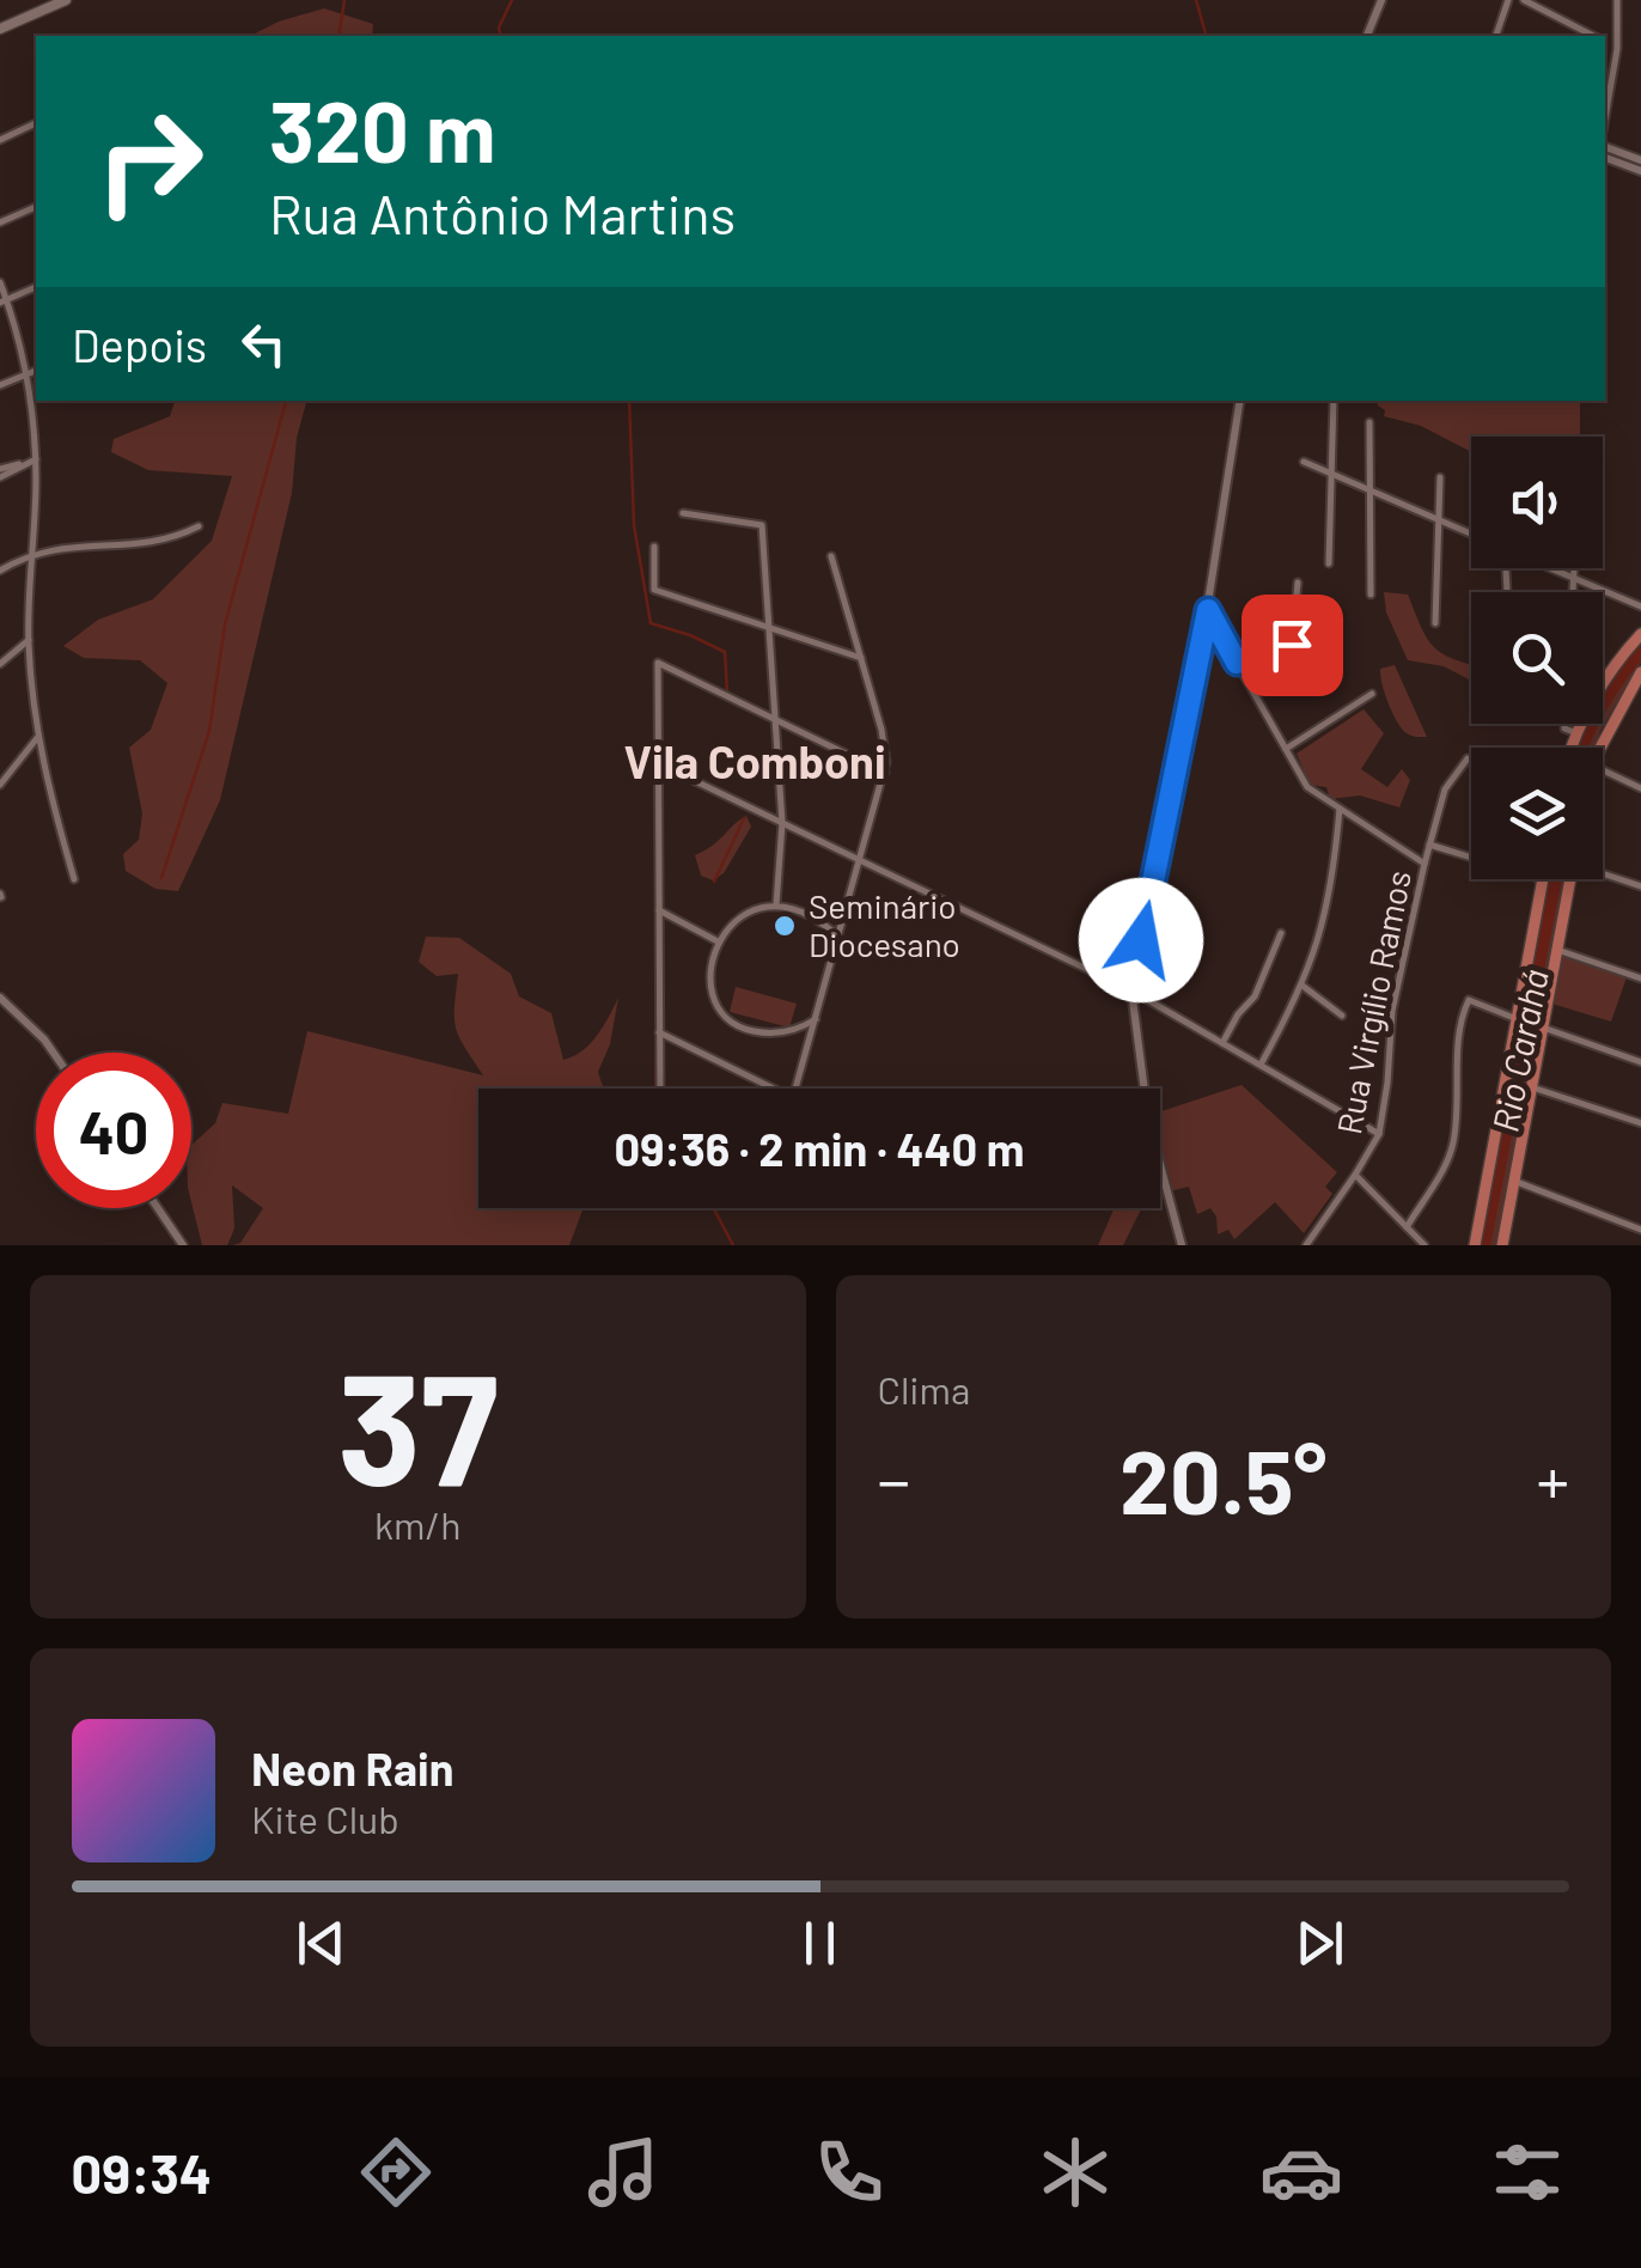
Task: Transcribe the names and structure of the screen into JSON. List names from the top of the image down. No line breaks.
{"streets":{"street":["Rua Virgílio Ramos"]},"districts":["Vila Comboni"],"water":["Rio Carahá"],"places":["Seminário Diocesano"],"page":{"turn":["320 m","Rua Antônio Martins"],"then":"Depois","limit":"40","trip":"09:36 · 2 min · 440 m","tile":[["37","km/h"],"Clima"],"heat":["−","20.5°","+"],"song":["Neon Rain","Kite Club"],"tabs":"09:34"}}
